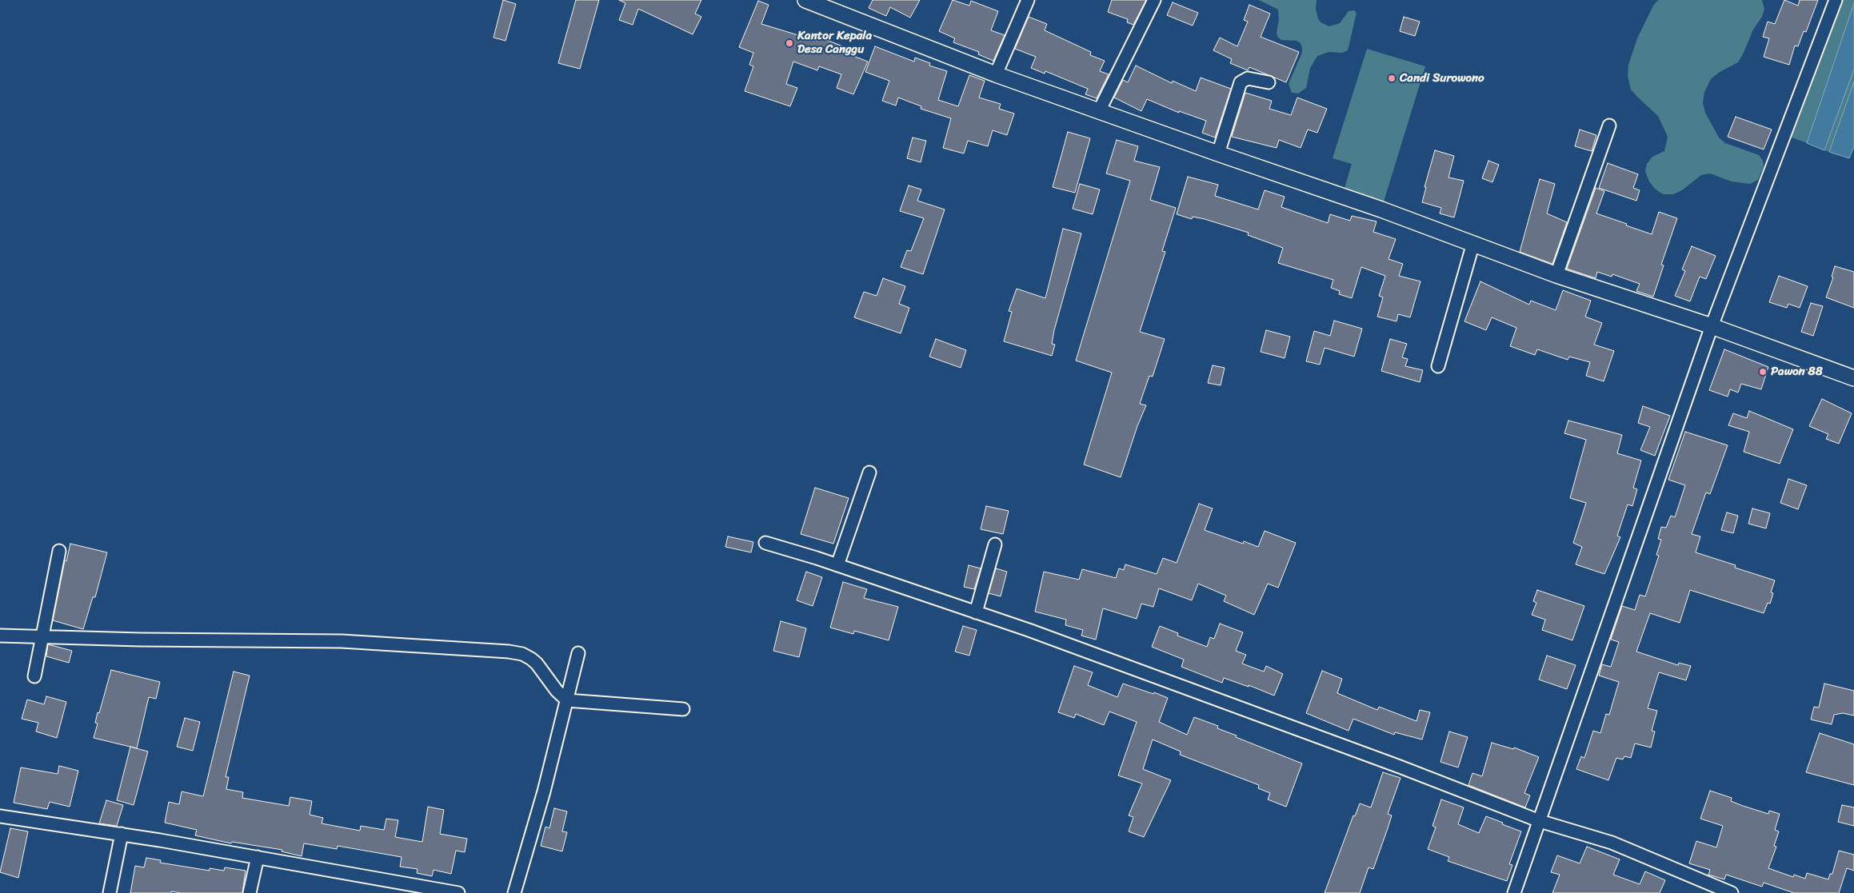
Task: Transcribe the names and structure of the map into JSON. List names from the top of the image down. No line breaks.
{"places":["Kantor Kepala Desa Canggu","Candi Surowono","Pawon 88"]}
